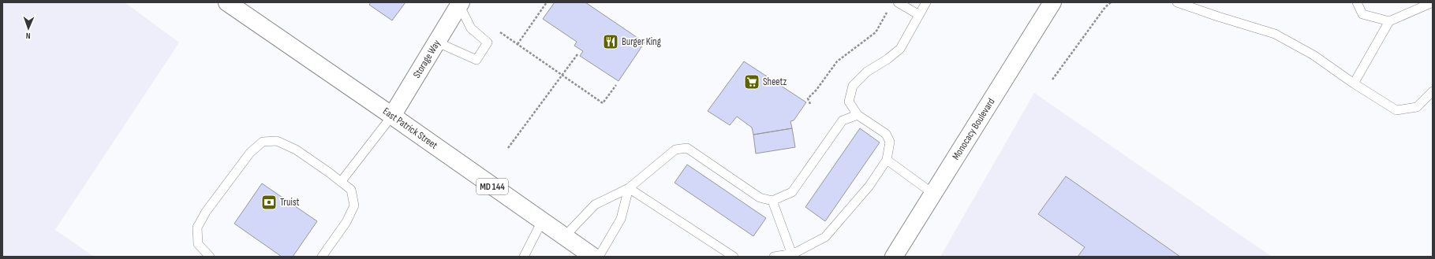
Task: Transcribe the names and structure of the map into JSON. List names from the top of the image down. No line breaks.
{"streets":{"main road":["Storage Way","East Patrick Street","Monocacy Boulevard","MD 144"]},"crossings":[["Storage Way","East Patrick Street"]],"places":{"restaurant":["Burger King"],"supermarket":["Sheetz"],"bank":["Truist"]},"north":"bottom"}
